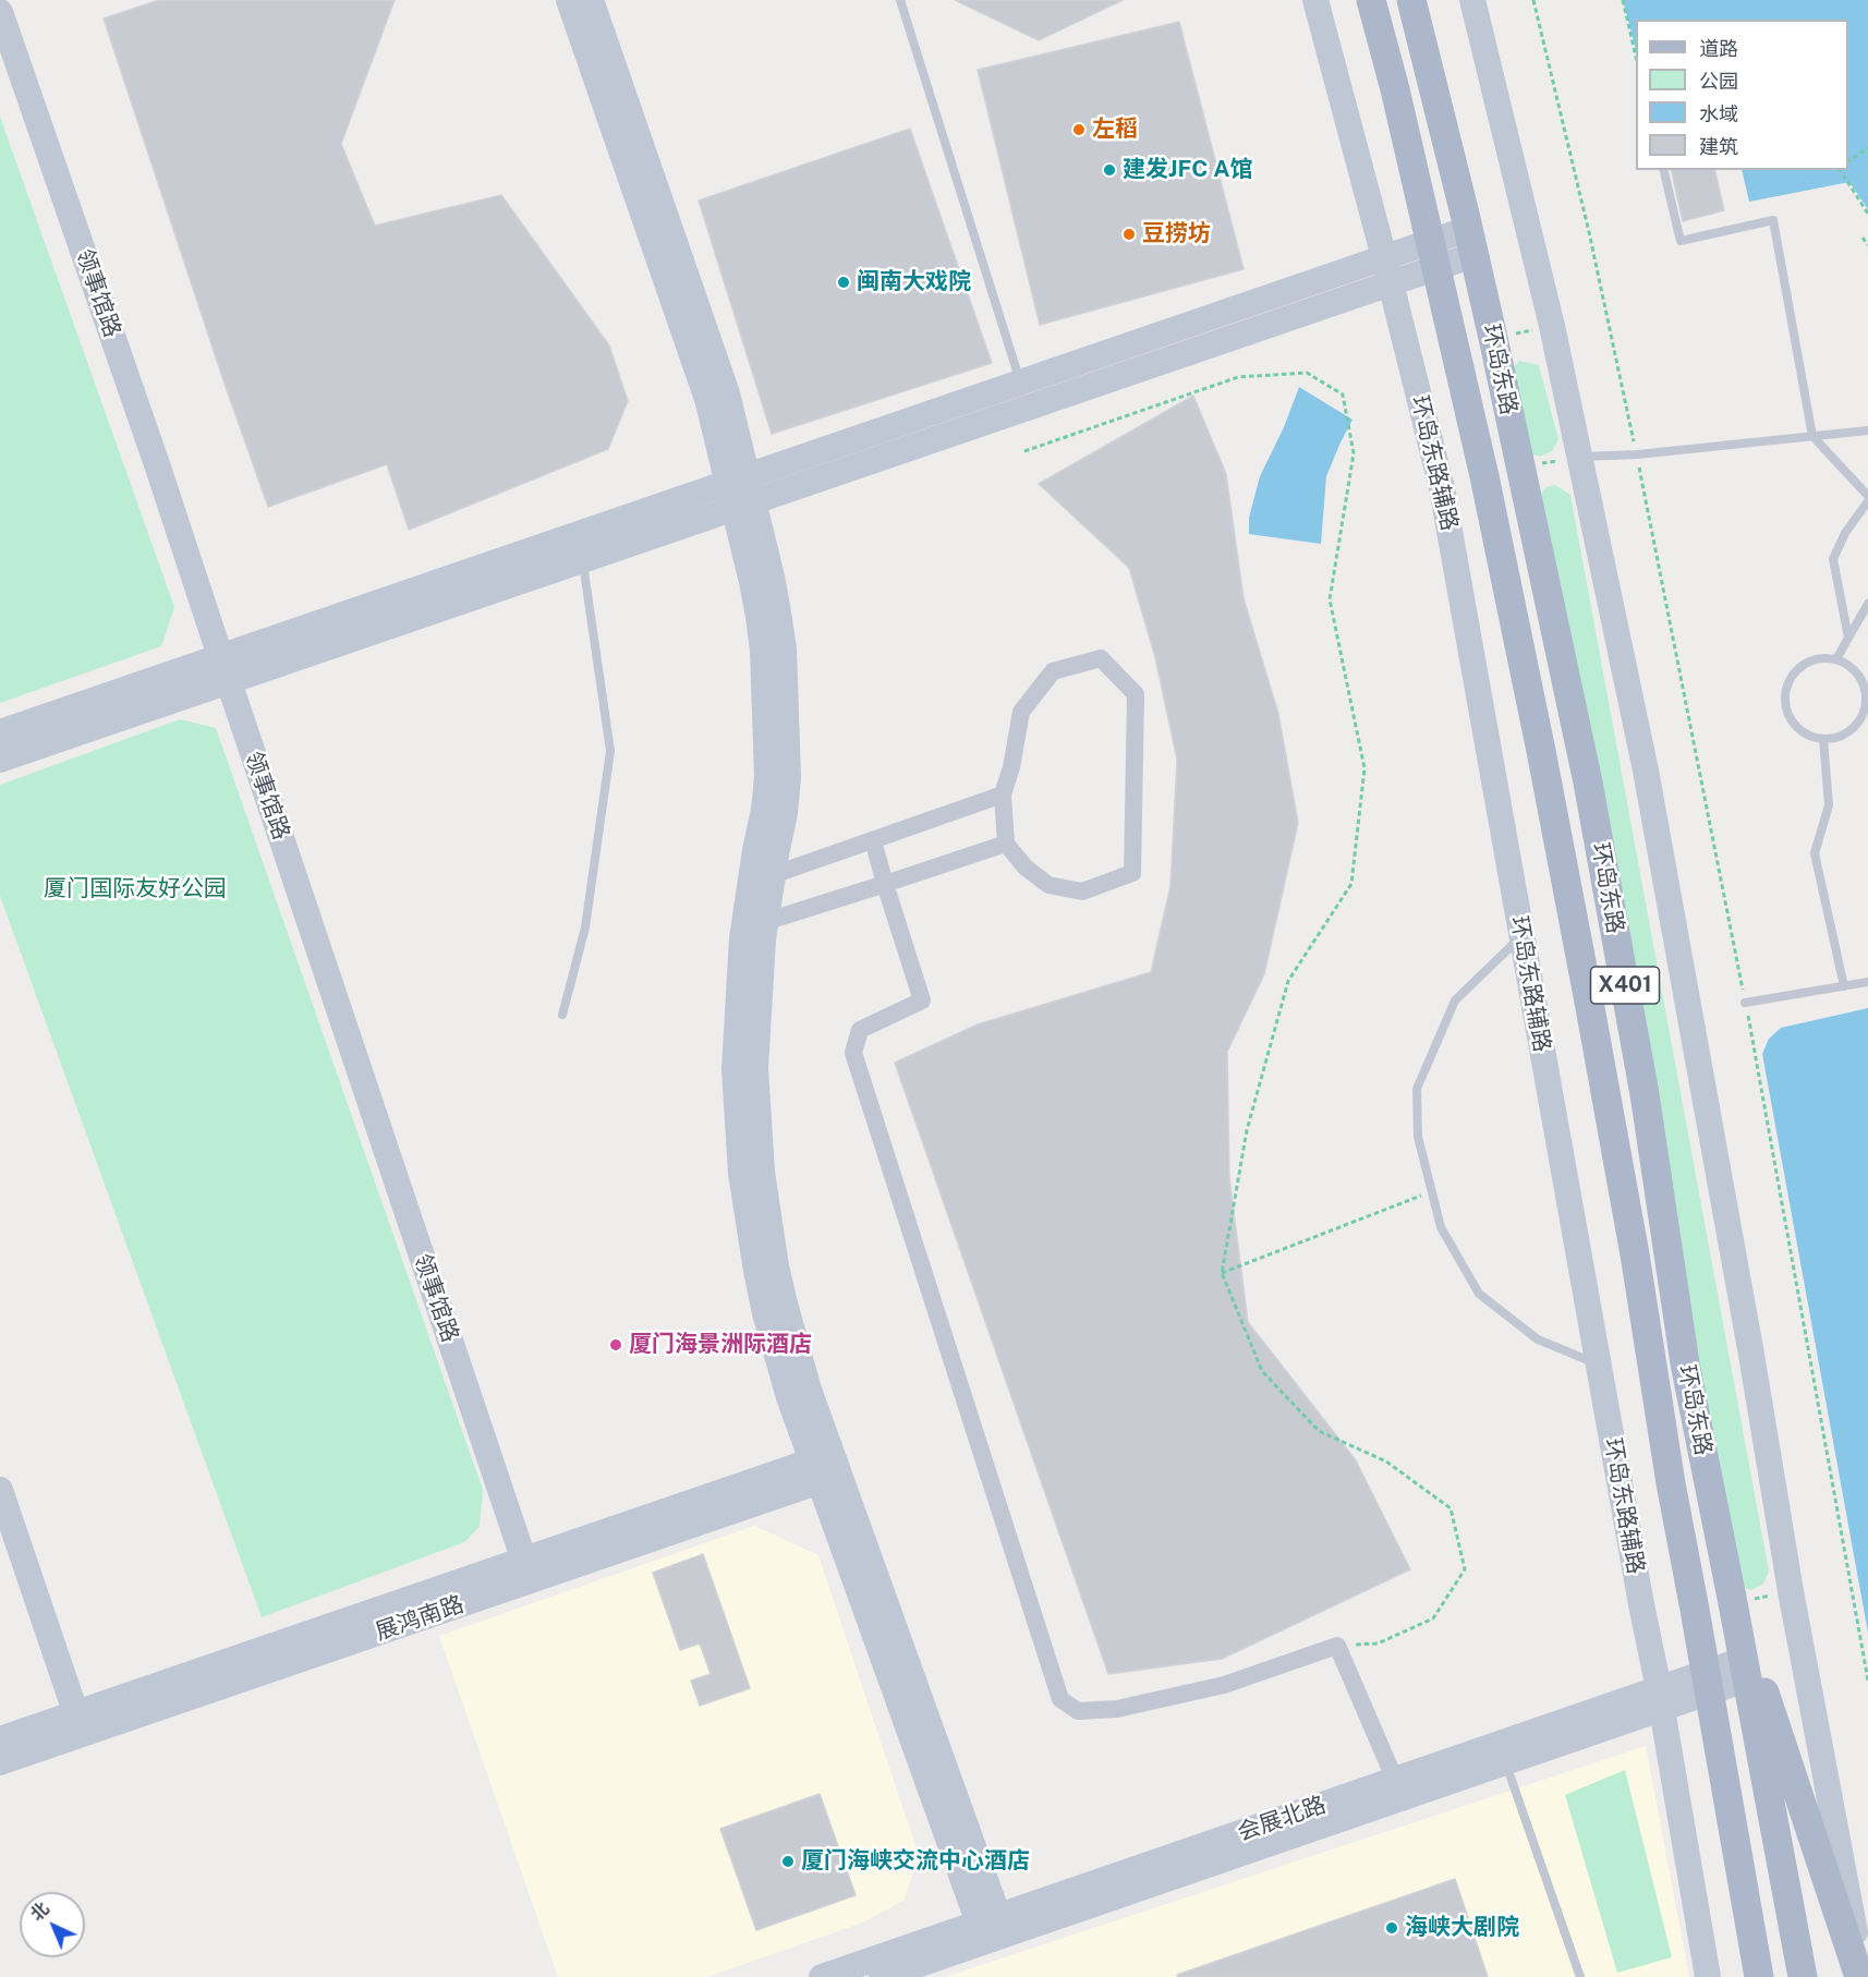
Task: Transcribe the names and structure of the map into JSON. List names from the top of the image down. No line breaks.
{"streets":{"main road":["领事馆路","环岛东路","环岛东路辅路","X401","展鸿南路","会展北路"]},"crossings":[["领事馆路","展鸿南路"],["环岛东路","会展北路"],["环岛东路辅路","会展北路"]],"parks":["厦门国际友好公园"],"places":["左稻","建发JFC A馆","豆捞坊","闽南大戏院","厦门海景洲际酒店","厦门海峡交流中心酒店","海峡大剧院"],"legend":["道路","公园","水域","建筑"],"north":"top left"}
